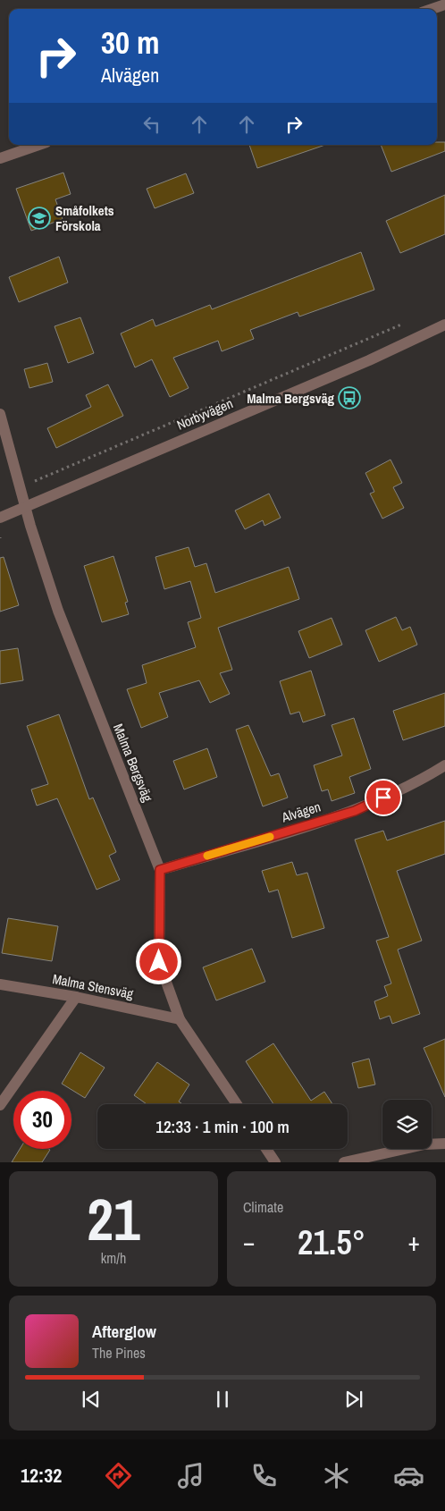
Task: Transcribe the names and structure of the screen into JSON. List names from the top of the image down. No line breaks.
{"streets":{"street":["Norbyvägen","Malma Bergsväg","Alvägen","Malma Stensväg"]},"crossings":[["Norbyvägen","Malma Bergsväg"],["Malma Bergsväg","Alvägen"],["Malma Bergsväg","Malma Stensväg"]],"places":{"school or university":["Småfolkets Förskola"],"bus stop":["Malma Bergsväg"]},"page":{"turn":["30 m","Alvägen"],"limit":"30","trip":"12:33 · 1 min · 100 m","tile":[["21","km/h"],"Climate"],"heat":["−","21.5°","+"],"song":["Afterglow","The Pines"],"tabs":"12:32"}}
